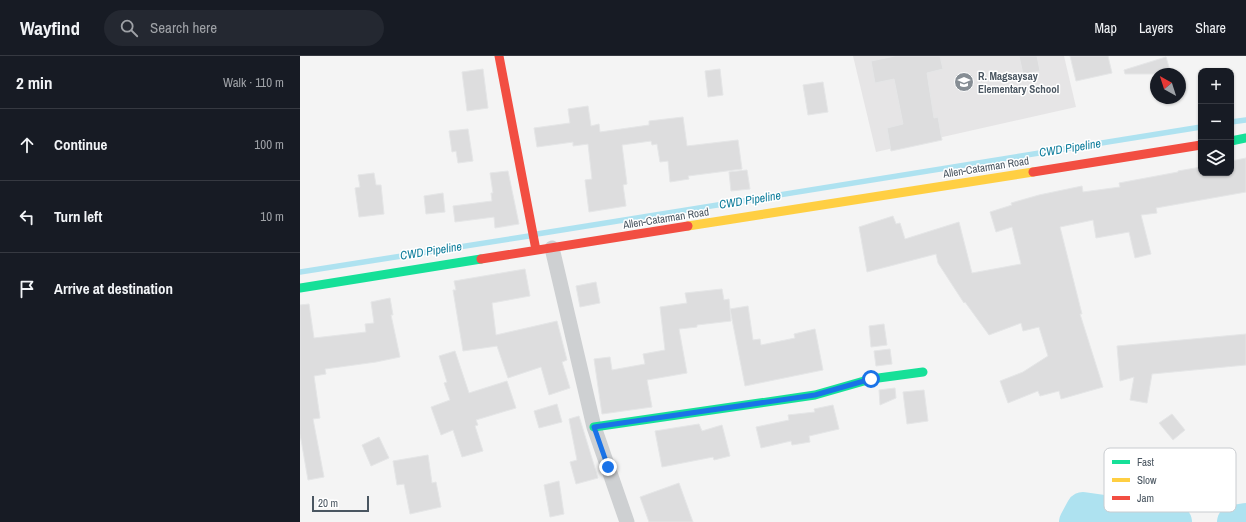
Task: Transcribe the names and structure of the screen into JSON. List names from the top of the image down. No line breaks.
{"streets":{"main road":["Allen-Catarman Road"]},"water":["CWD Pipeline"],"places":{"school or university":["R. Magsaysay Elementary School"]},"legend":["Fast","Slow","Jam"],"scale_bar":"20 m","north":"top left","page":{"header":"Wayfind","search":"Search here","nav":["Map","Layers","Share"],"heading":["2 min","Walk · 110 m"],"map_buttons":["+","−"],"list":[["Continue","100 m"],["Turn left","10 m"],"Arrive at destination"],"scale":"20 m"}}
